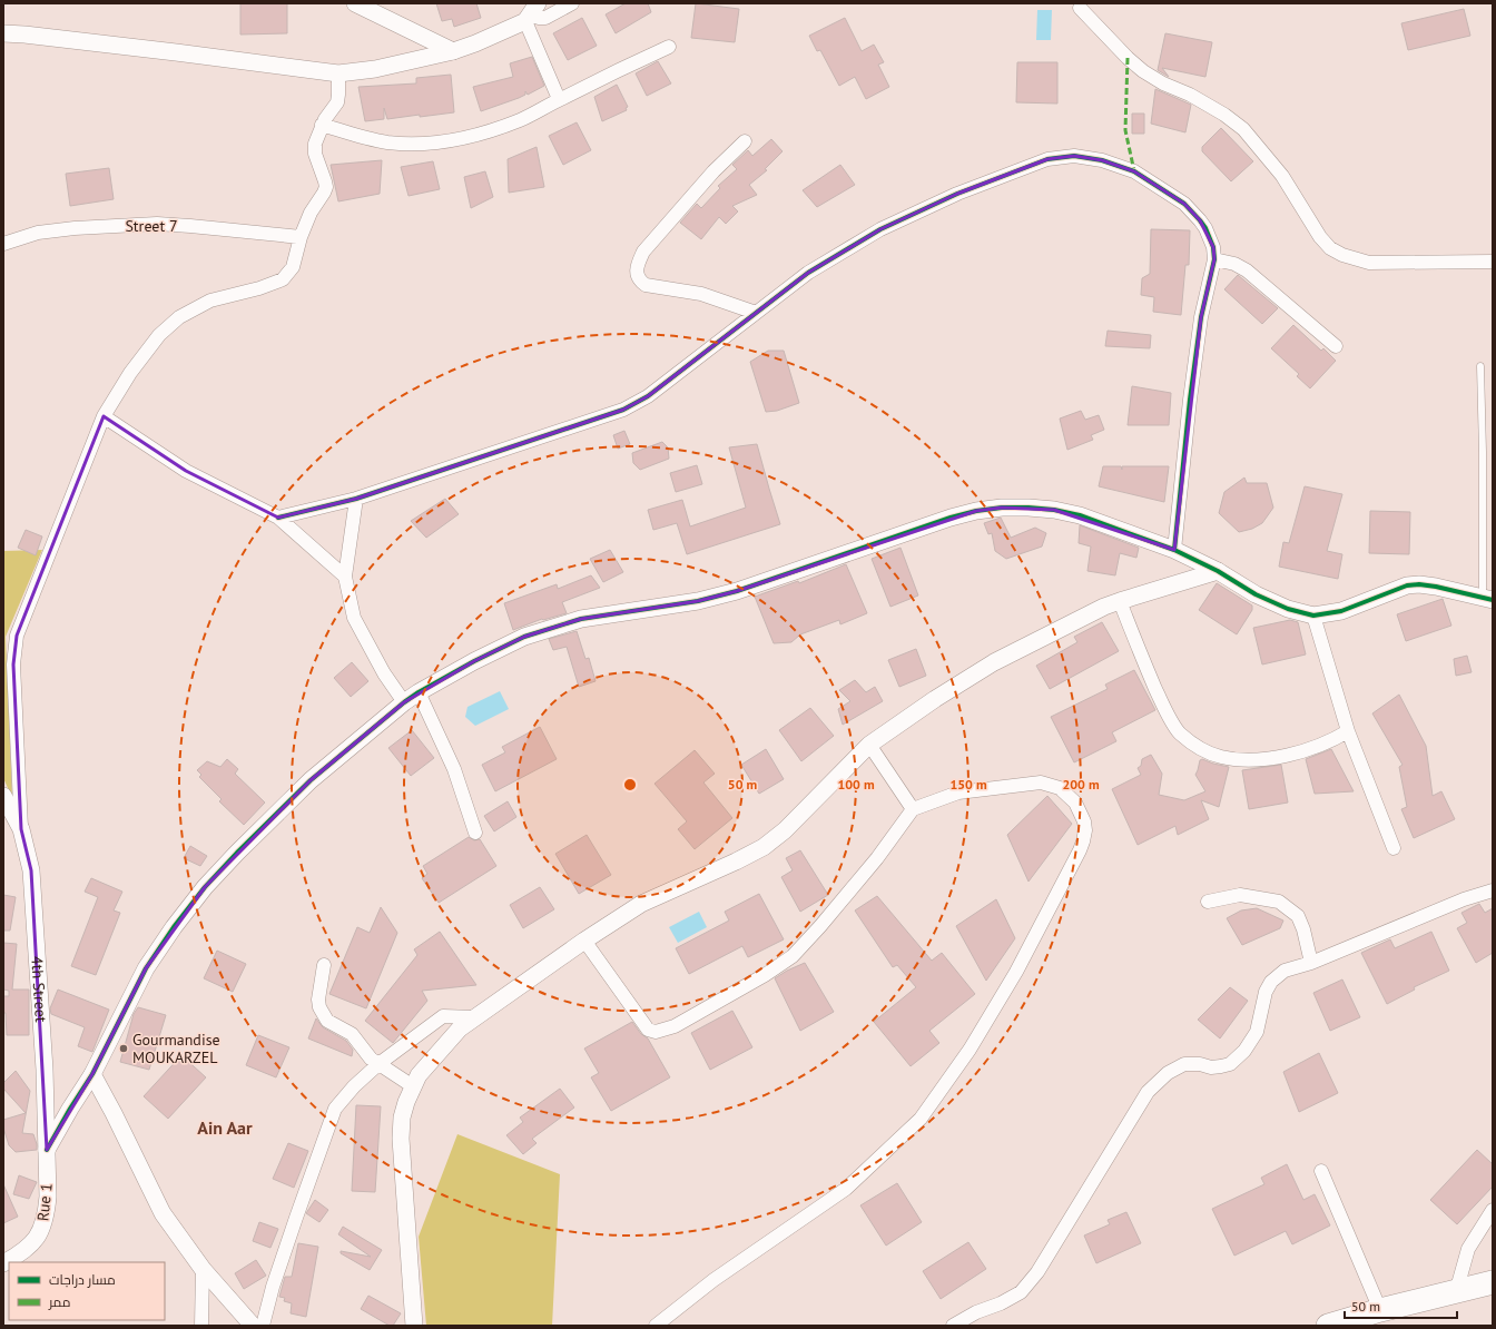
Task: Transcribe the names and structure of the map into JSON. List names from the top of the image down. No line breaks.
{"streets":{"street":["Street 7","4th Street","Rue 1"]},"crossings":[["4th Street","Rue 1"]],"districts":["Ain Aar"],"places":["Gourmandise MOUKARZEL"],"legend":["مسار دراجات","ممر"],"scale_bar":"50 m","rings":["50 m","100 m","150 m","200 m"]}
